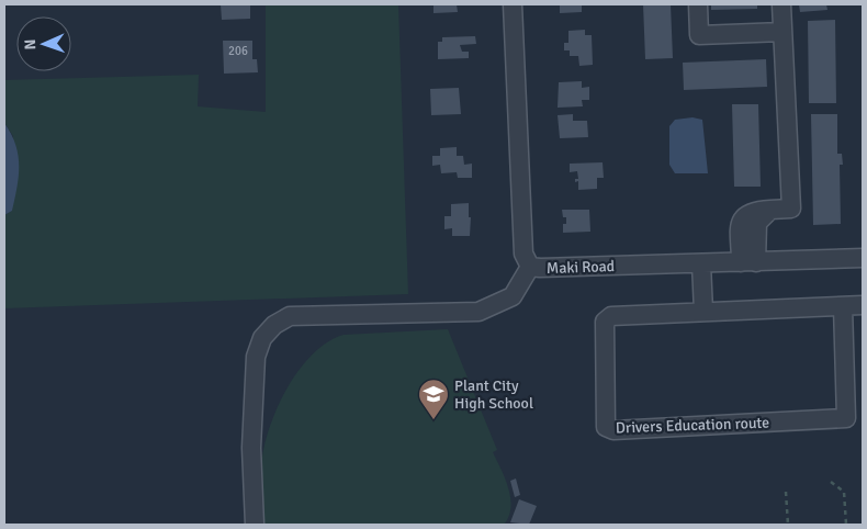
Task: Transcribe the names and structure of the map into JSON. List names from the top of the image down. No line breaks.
{"streets":{"street":["Maki Road","Drivers Education route"]},"places":{"school or university":["Plant City High School"]},"house_numbers":["206"],"north":"left"}
